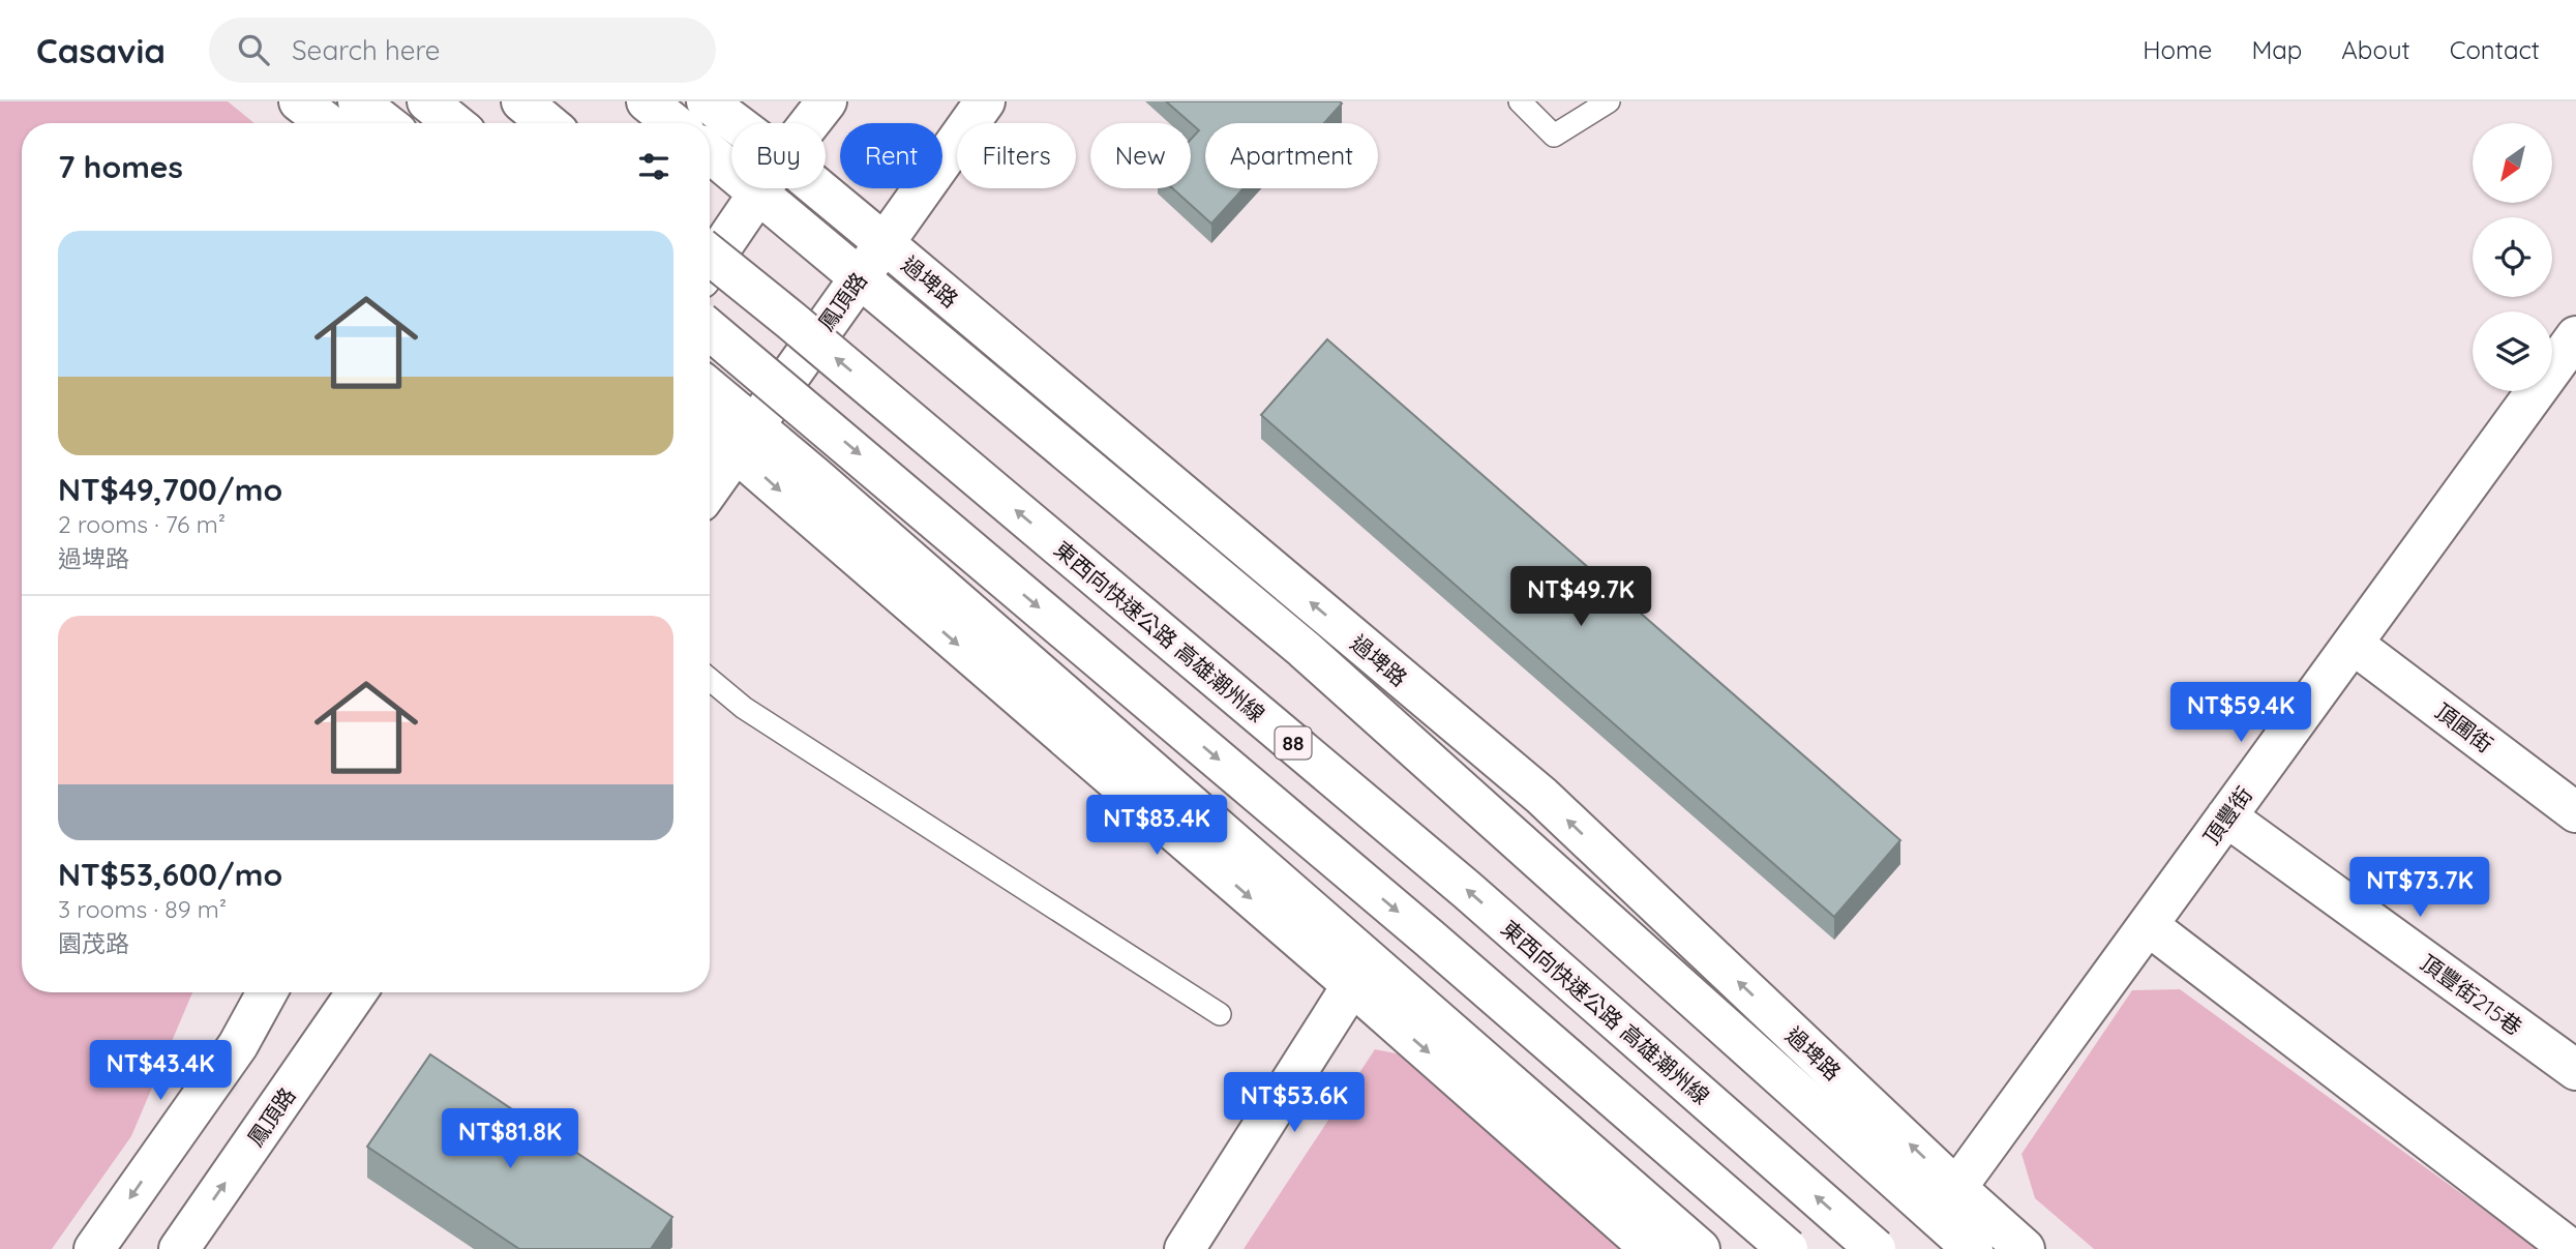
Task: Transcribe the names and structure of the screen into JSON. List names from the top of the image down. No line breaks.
{"streets":{"main road":["過埤路","鳳頂路","東西向快速公路 高雄潮州線","頂圃街","88","頂豐街","頂豐街215巷"]},"crossings":[["過埤路","鳳頂路"],["過埤路","頂豐街"],["頂圃街","頂豐街"],["頂豐街","頂豐街215巷"]],"north":"bottom left","page":{"header":"Casavia","search":"Search here","nav":["Home","Map","About","Contact"],"chip":["Buy","Rent","Filters","New","Apartment"],"heading":"7 homes","list":[{"name":"NT$49,700/mo","note":"2 rooms · 76 m² · 過埤路"},{"name":"NT$53,600/mo","note":"3 rooms · 89 m² · 園茂路"}],"price":["NT$49.7K","NT$59.4K","NT$83.4K","NT$73.7K","NT$43.4K","NT$53.6K","NT$81.8K"]}}
